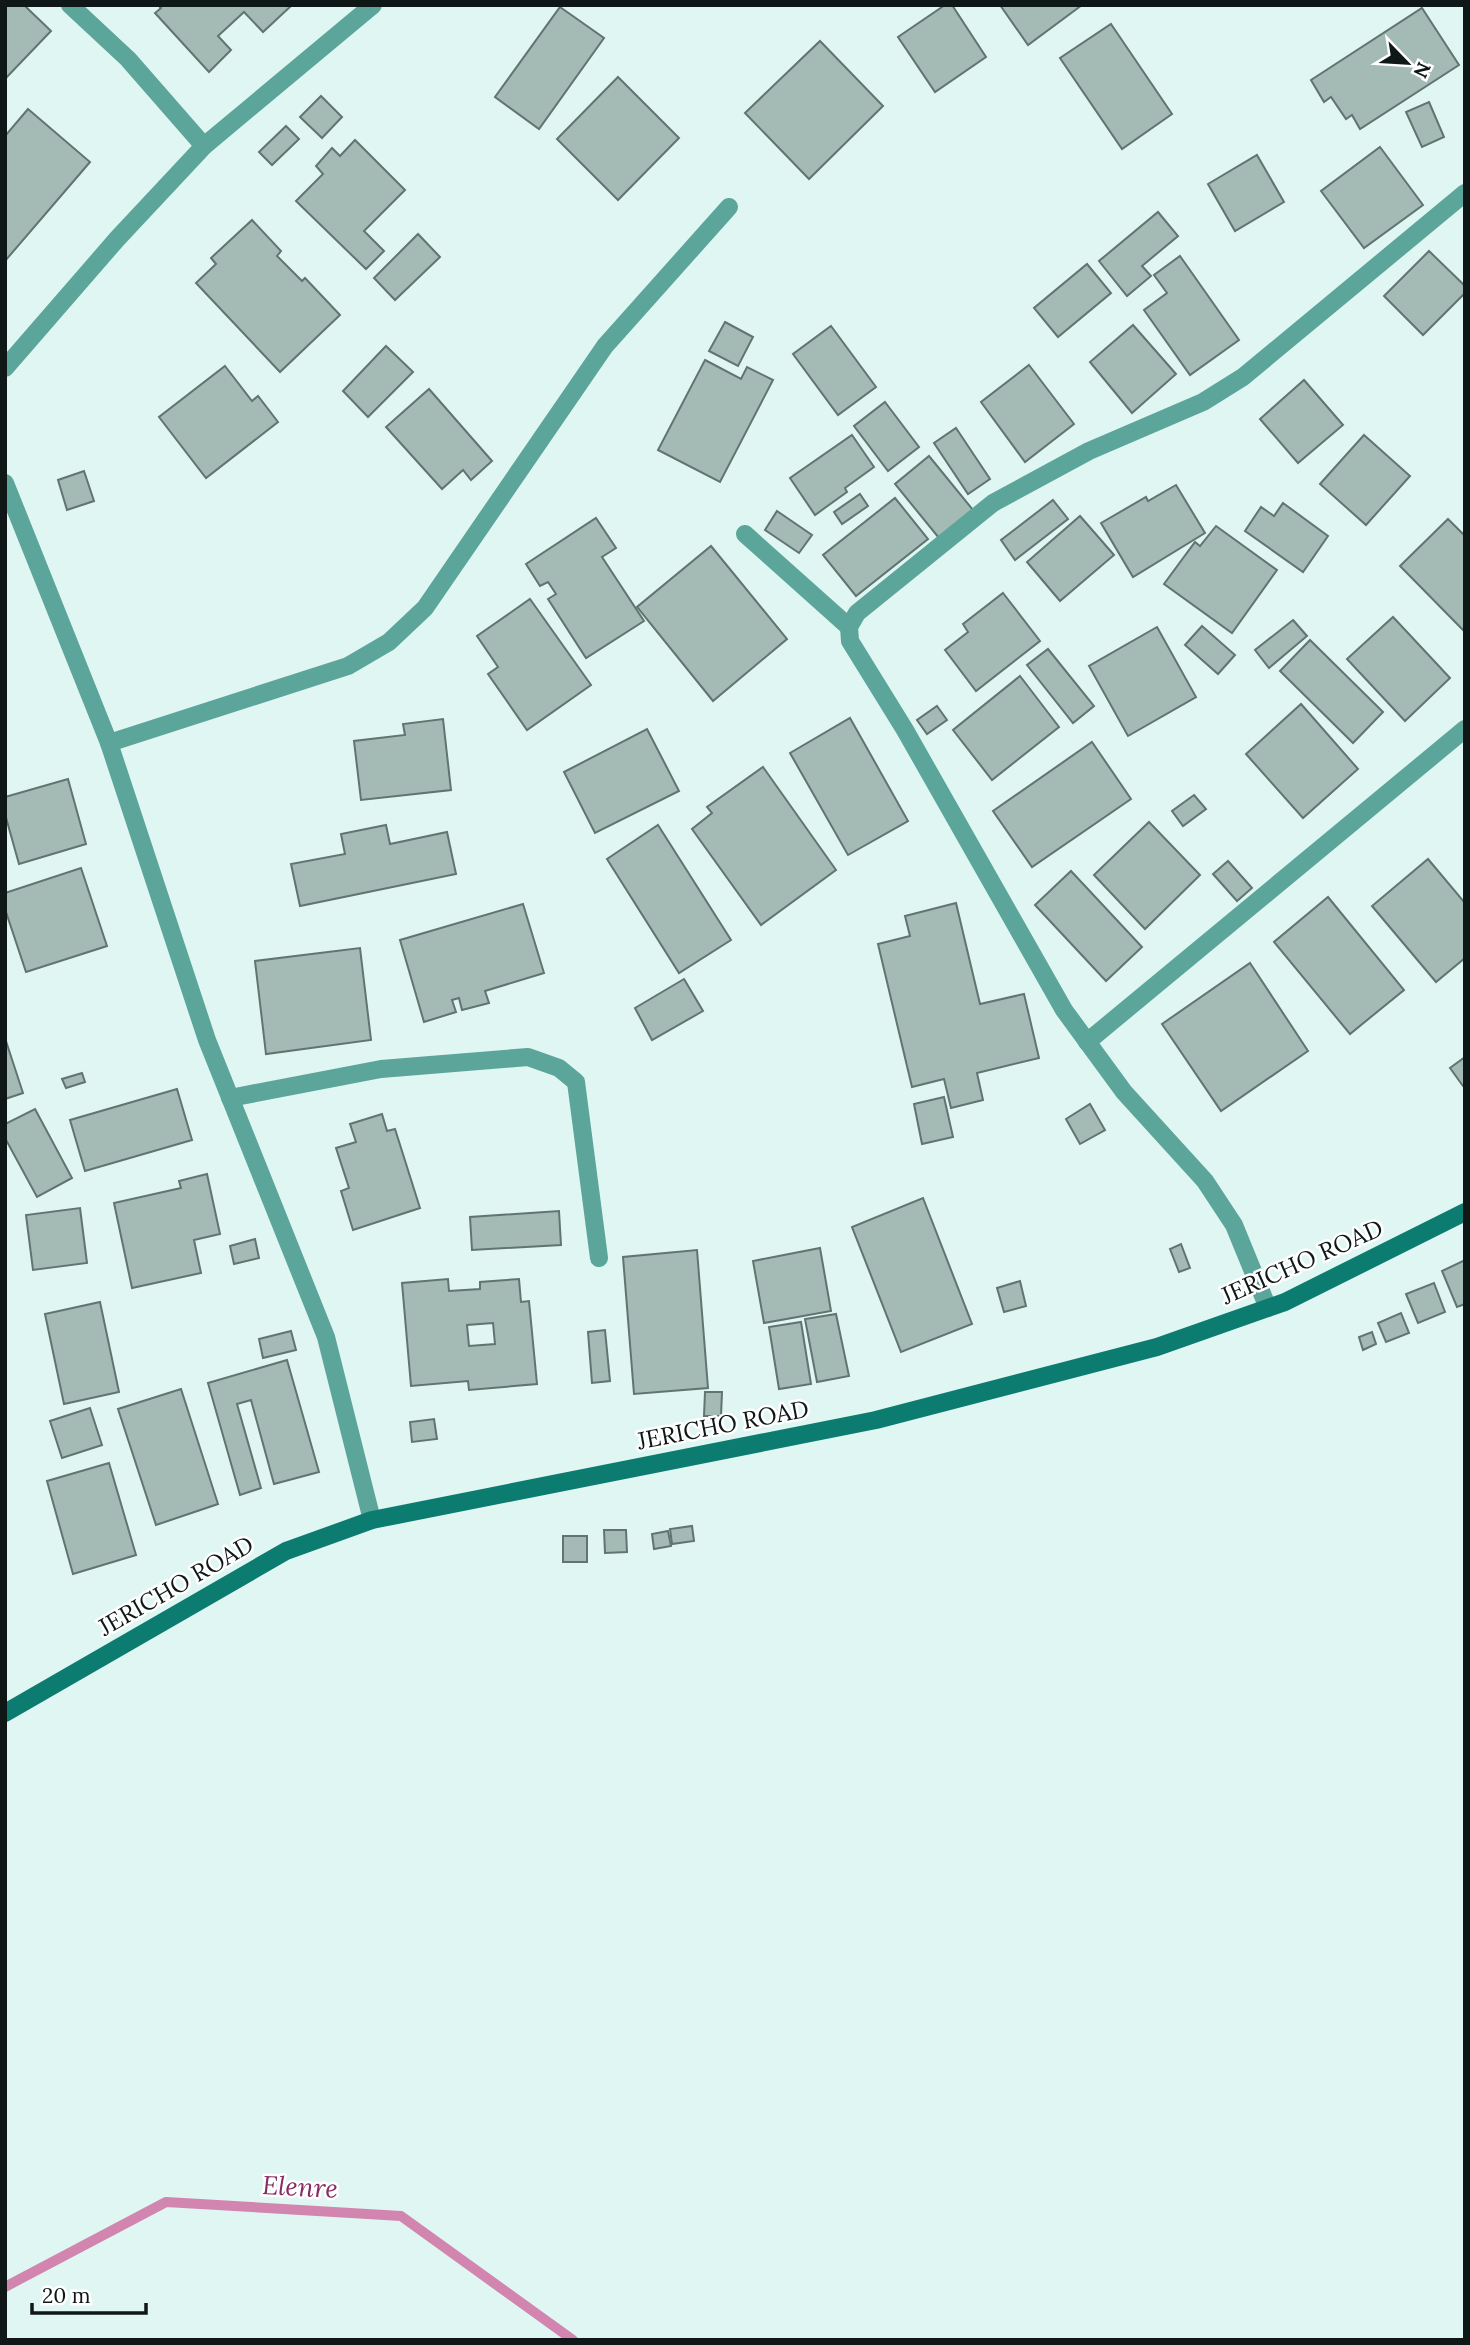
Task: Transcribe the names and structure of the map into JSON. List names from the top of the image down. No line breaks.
{"streets":{"street":["JERICHO ROAD"]},"water":["Elenre"],"scale_bar":"20 m","north":"bottom right"}
